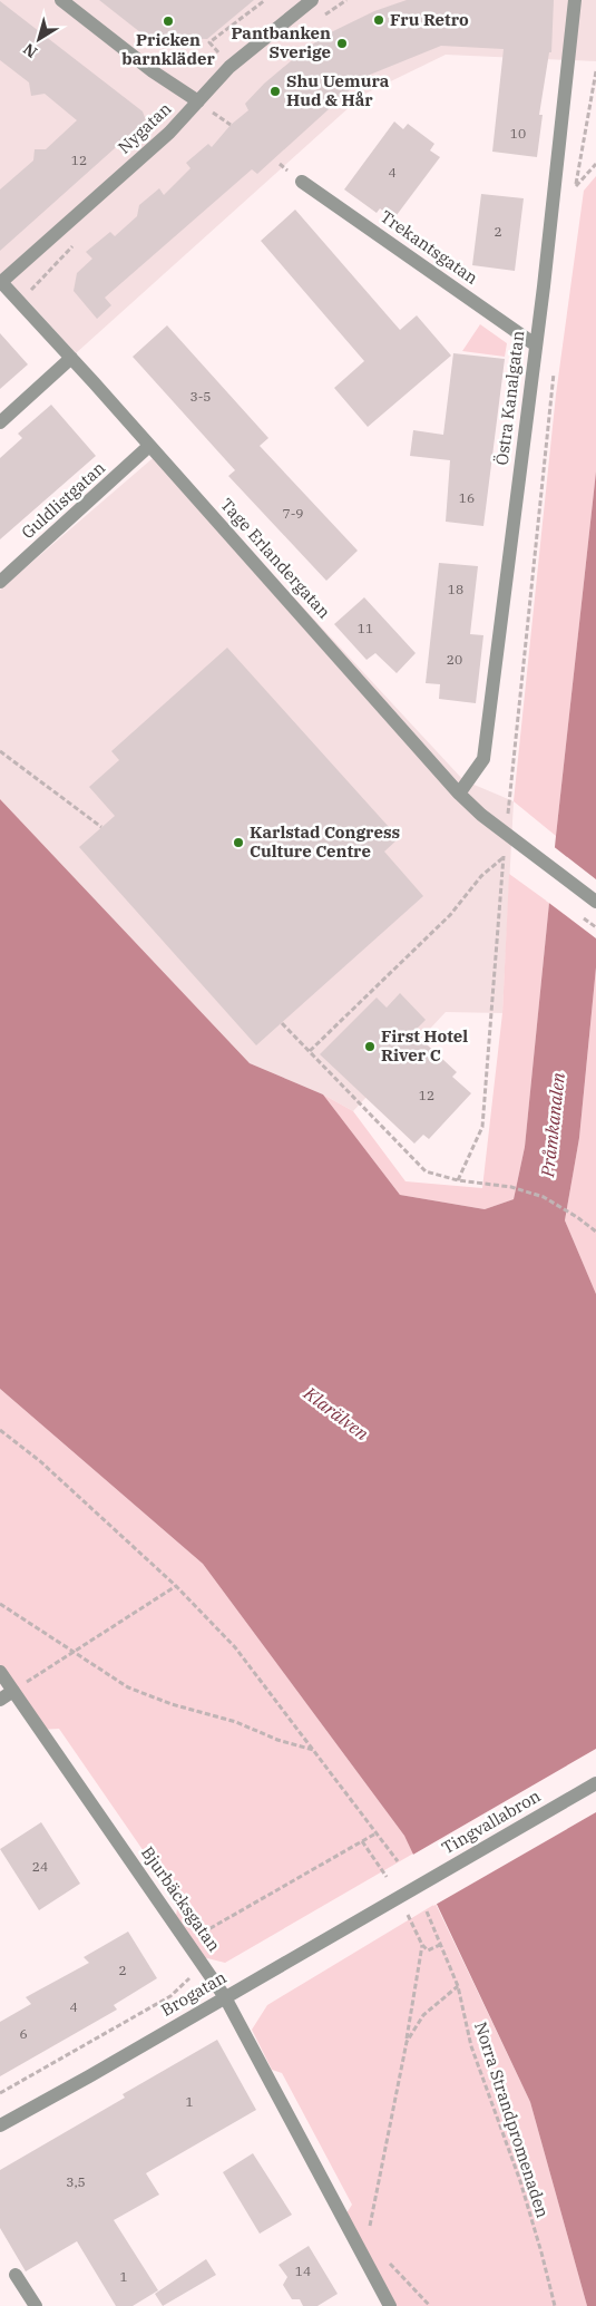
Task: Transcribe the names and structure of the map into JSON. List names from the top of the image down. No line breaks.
{"streets":{"street":["Nygatan","Trekantsgatan","Östra Kanalgatan","Guldlistgatan","Tage Erlandergatan","Tingvallabron","Bjurbäcksgatan","Brogatan"],"path":["Norra Strandpromenaden"]},"crossings":[["Nygatan","Tage Erlandergatan"],["Trekantsgatan","Östra Kanalgatan"],["Östra Kanalgatan","Tage Erlandergatan"],["Guldlistgatan","Tage Erlandergatan"],["Tingvallabron","Brogatan"],["Bjurbäcksgatan","Brogatan"]],"water":["Pråmkanalen","Klarälven"],"places":["Fru Retro","Pricken barnkläder","Pantbanken Sverige","Shu Uemura Hud & Hår","Karlstad Congress Culture Centre","First Hotel River C"],"house_numbers":["10","12","4","2","3-5","16","7-9","18","11","20","12","24","2","4","6","1","3,5","14","1"],"north":"bottom left"}
